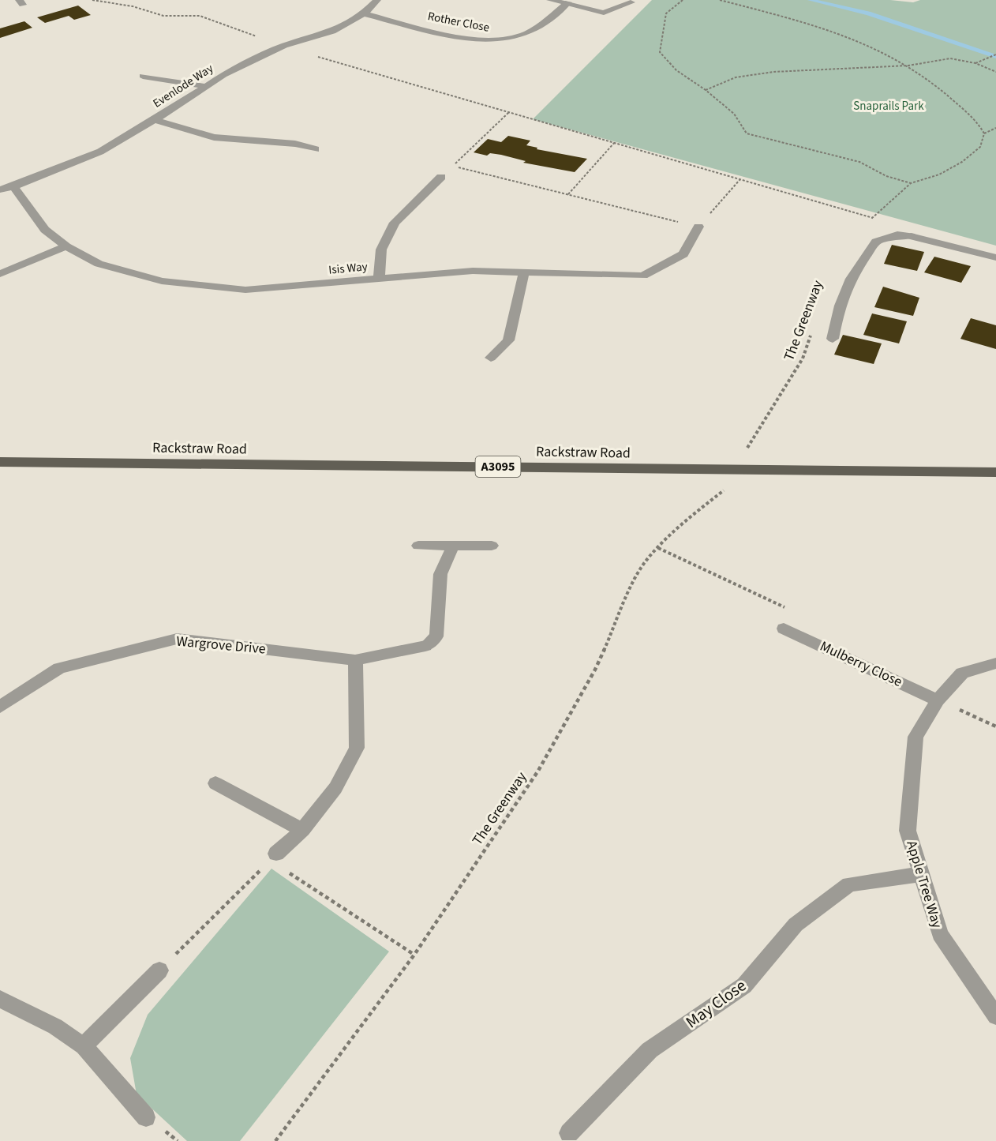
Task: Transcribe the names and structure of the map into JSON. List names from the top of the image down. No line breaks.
{"streets":{"main road":["Rackstraw Road","A3095"],"street":["Rother Close","Evenlode Way","Isis Way","Wargrove Drive","Mulberry Close","Apple Tree Way","May Close"],"path":["The Greenway"]},"crossings":[["Rother Close","Evenlode Way"],["Evenlode Way","Isis Way"],["Mulberry Close","Apple Tree Way"],["Apple Tree Way","May Close"]],"parks":["Snaprails Park"]}
